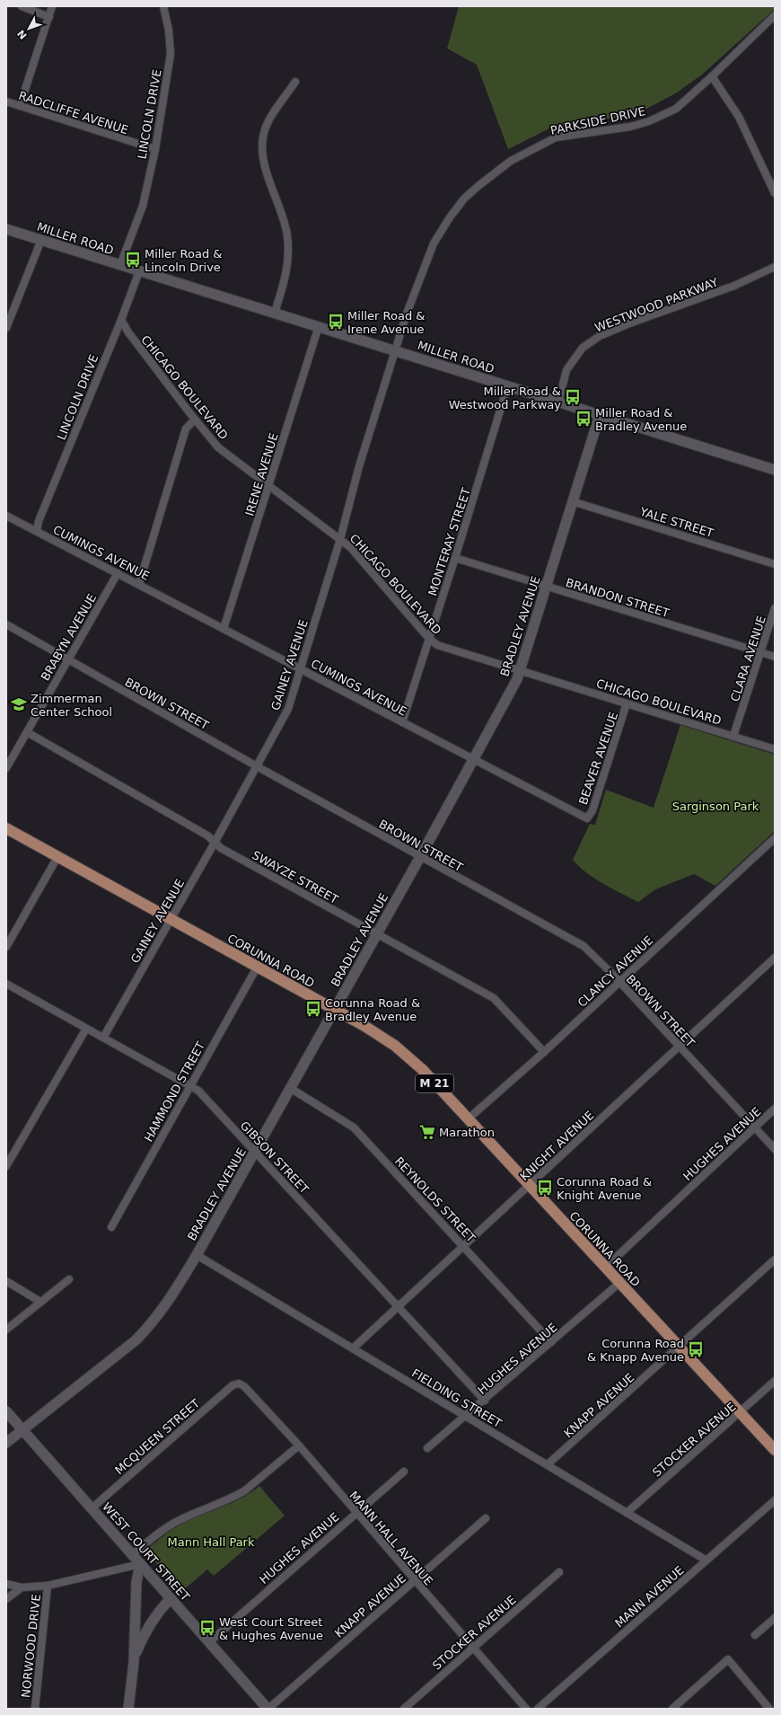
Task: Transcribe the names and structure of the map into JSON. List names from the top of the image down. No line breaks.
{"streets":{"main road":["CORUNNA ROAD","M 21"],"street":["RADCLIFFE AVENUE","LINCOLN DRIVE","PARKSIDE DRIVE","MILLER ROAD","WESTWOOD PARKWAY","CHICAGO BOULEVARD","IRENE AVENUE","YALE STREET","MONTERAY STREET","CUMINGS AVENUE","BRANDON STREET","BRADLEY AVENUE","BRABYN AVENUE","CLARA AVENUE","GAINEY AVENUE","BROWN STREET","BEAVER AVENUE","SWAYZE STREET","CLANCY AVENUE","HAMMOND STREET","HUGHES AVENUE","KNIGHT AVENUE","GIBSON STREET","REYNOLDS STREET","FIELDING STREET","KNAPP AVENUE","MCQUEEN STREET","STOCKER AVENUE","MANN HALL AVENUE","WEST COURT STREET","MANN AVENUE","NORWOOD DRIVE"]},"crossings":[["RADCLIFFE AVENUE","LINCOLN DRIVE"],["LINCOLN DRIVE","MILLER ROAD"],["LINCOLN DRIVE","CHICAGO BOULEVARD"],["LINCOLN DRIVE","CUMINGS AVENUE"],["PARKSIDE DRIVE","MILLER ROAD"],["PARKSIDE DRIVE","GAINEY AVENUE"],["MILLER ROAD","WESTWOOD PARKWAY"],["MILLER ROAD","IRENE AVENUE"],["MILLER ROAD","MONTERAY STREET"],["MILLER ROAD","BRADLEY AVENUE"],["MILLER ROAD","GAINEY AVENUE"],["CHICAGO BOULEVARD","IRENE AVENUE"],["CHICAGO BOULEVARD","MONTERAY STREET"],["CHICAGO BOULEVARD","BRADLEY AVENUE"],["CHICAGO BOULEVARD","CLARA AVENUE"],["CHICAGO BOULEVARD","GAINEY AVENUE"],["CHICAGO BOULEVARD","BEAVER AVENUE"],["IRENE AVENUE","CUMINGS AVENUE"],["YALE STREET","BRADLEY AVENUE"],["MONTERAY STREET","CUMINGS AVENUE"],["MONTERAY STREET","BRANDON STREET"],["CUMINGS AVENUE","BRADLEY AVENUE"],["CUMINGS AVENUE","BRABYN AVENUE"],["CUMINGS AVENUE","GAINEY AVENUE"],["CUMINGS AVENUE","BEAVER AVENUE"],["BRANDON STREET","BRADLEY AVENUE"],["BRANDON STREET","CLARA AVENUE"],["BRADLEY AVENUE","BROWN STREET"],["BRADLEY AVENUE","SWAYZE STREET"],["BRADLEY AVENUE","CORUNNA ROAD"],["BRADLEY AVENUE","GIBSON STREET"],["BRADLEY AVENUE","REYNOLDS STREET"],["BRADLEY AVENUE","FIELDING STREET"],["BRADLEY AVENUE","WEST COURT STREET"],["BRABYN AVENUE","BROWN STREET"],["BRABYN AVENUE","SWAYZE STREET"],["GAINEY AVENUE","BROWN STREET"],["GAINEY AVENUE","SWAYZE STREET"],["GAINEY AVENUE","CORUNNA ROAD"],["GAINEY AVENUE","GIBSON STREET"],["BROWN STREET","CLANCY AVENUE"],["BROWN STREET","HUGHES AVENUE"],["BROWN STREET","KNIGHT AVENUE"],["SWAYZE STREET","CLANCY AVENUE"],["CORUNNA ROAD","CLANCY AVENUE"],["CORUNNA ROAD","HAMMOND STREET"],["CORUNNA ROAD","HUGHES AVENUE"],["CORUNNA ROAD","KNIGHT AVENUE"],["CORUNNA ROAD","KNAPP AVENUE"],["CORUNNA ROAD","STOCKER AVENUE"],["HAMMOND STREET","GIBSON STREET"],["HUGHES AVENUE","GIBSON STREET"],["HUGHES AVENUE","REYNOLDS STREET"],["HUGHES AVENUE","FIELDING STREET"],["HUGHES AVENUE","MANN HALL AVENUE"],["HUGHES AVENUE","WEST COURT STREET"],["KNIGHT AVENUE","GIBSON STREET"],["KNIGHT AVENUE","REYNOLDS STREET"],["KNIGHT AVENUE","FIELDING STREET"],["FIELDING STREET","KNAPP AVENUE"],["FIELDING STREET","STOCKER AVENUE"],["FIELDING STREET","MANN AVENUE"],["KNAPP AVENUE","MANN HALL AVENUE"],["KNAPP AVENUE","WEST COURT STREET"],["MCQUEEN STREET","MANN HALL AVENUE"],["MCQUEEN STREET","WEST COURT STREET"],["STOCKER AVENUE","MANN HALL AVENUE"]],"parks":["Sarginson Park","Mann Hall Park"],"places":{"bus stop":["Miller Road & Lincoln Drive","Miller Road & Irene Avenue","Miller Road & Westwood Parkway","Miller Road & Bradley Avenue","Corunna Road & Bradley Avenue","Corunna Road & Knight Avenue","Corunna Road & Knapp Avenue","West Court Street & Hughes Avenue"],"school or university":["Zimmerman Center School"],"supermarket":["Marathon"]},"north":"bottom left"}
